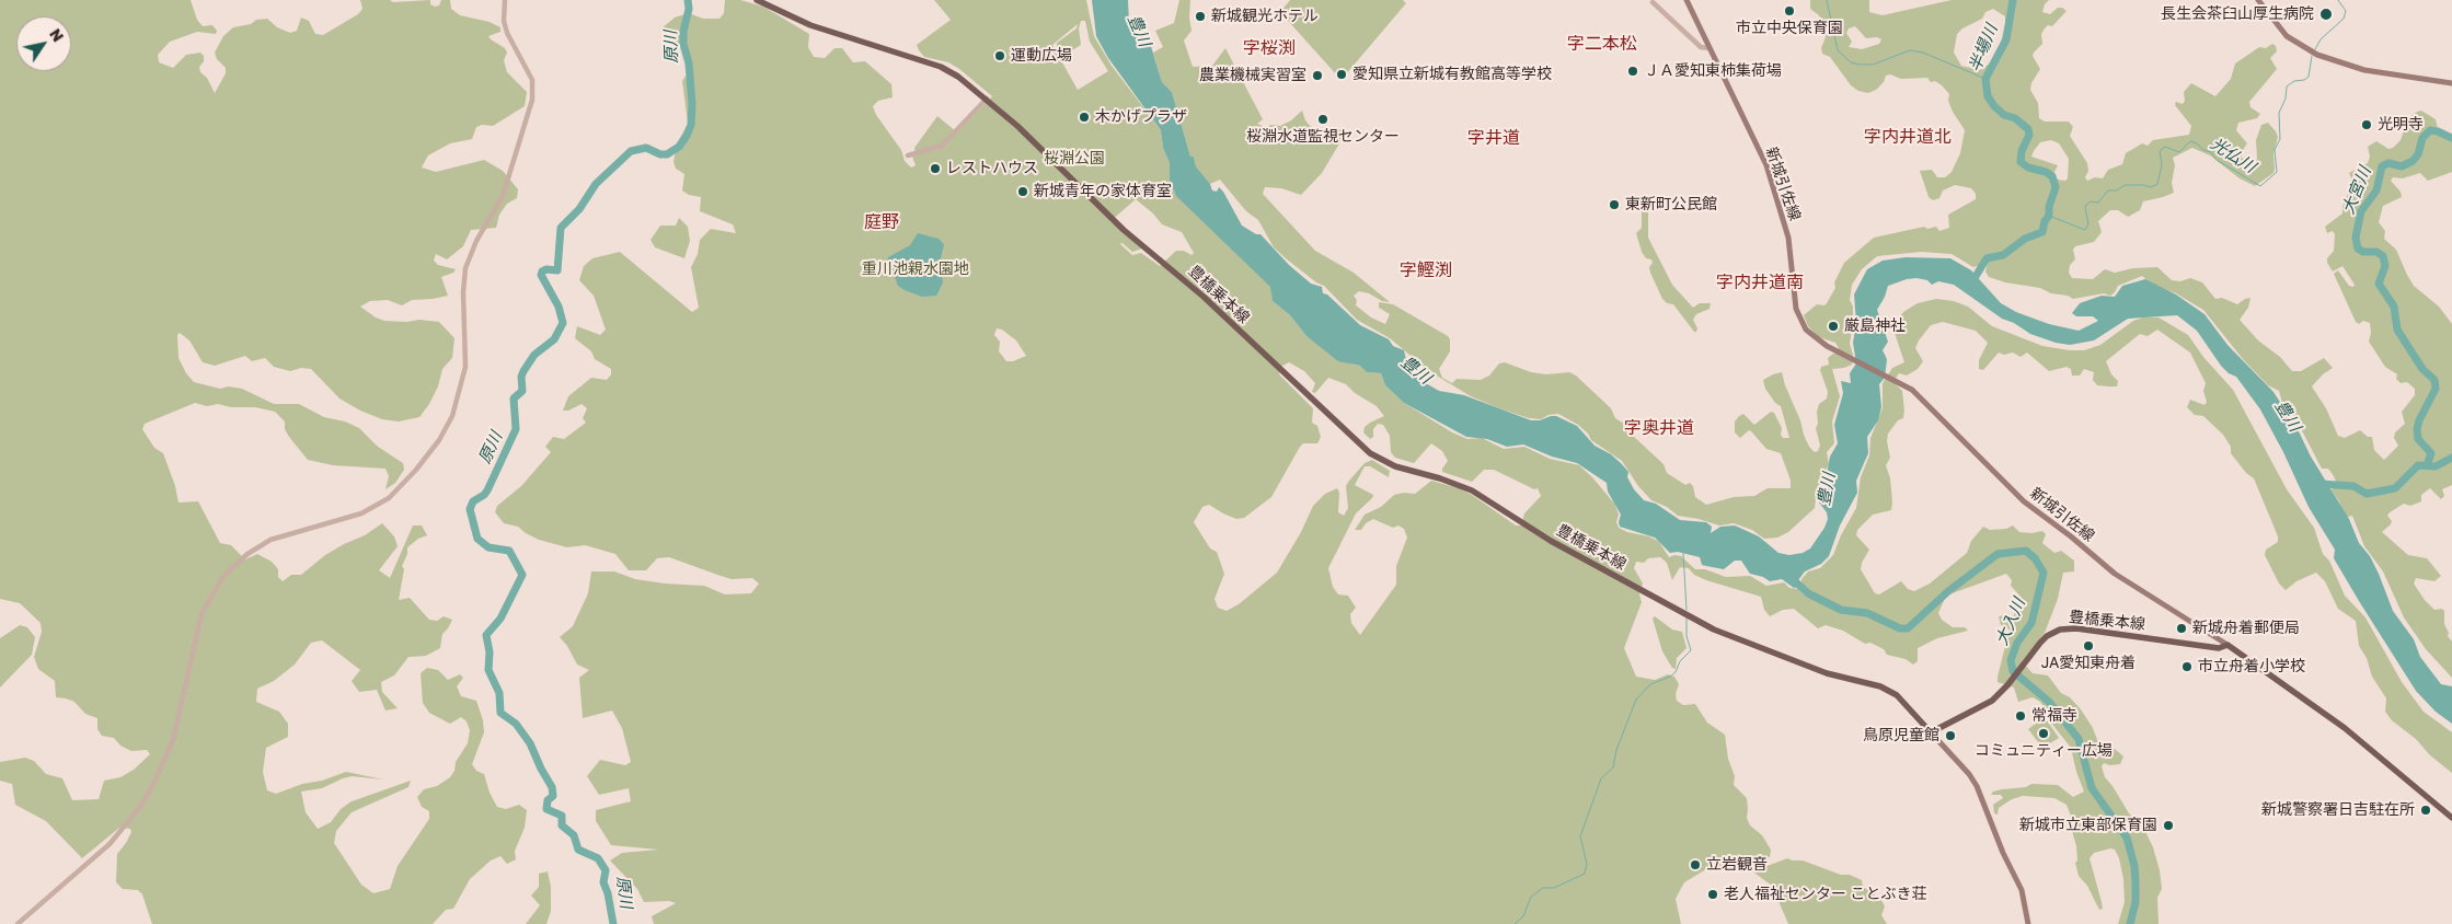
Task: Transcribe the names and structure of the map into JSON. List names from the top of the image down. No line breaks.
{"streets":{"main road":["新城引佐線","豊橋乗本線"]},"crossings":[["新城引佐線","豊橋乗本線"]],"districts":["字二本松","字桜渕","字内井道北","字井道","庭野","字鰹渕","字内井道南","字奥井道"],"water":["豊川","原川","半場川","光仏川","大宮川","大入川"],"parks":["桜淵公園","重川池親水園地"],"places":["市立中央保育園","長生会茶臼山厚生病院","新城観光ホテル","運動広場","ＪＡ愛知東柿集荷場","愛知県立新城有教館高等学校","農業機械実習室","木かげプラザ","桜淵水道監視センター","光明寺","レストハウス","新城青年の家体育室","東新町公民館","厳島神社","新城舟着郵便局","JA愛知東舟着","市立舟着小学校","常福寺","コミュニティー広場","鳥原児童館","新城警察署日吉駐在所","新城市立東部保育園","立岩観音","老人福祉センター ことぶき荘"],"north":"top right"}
